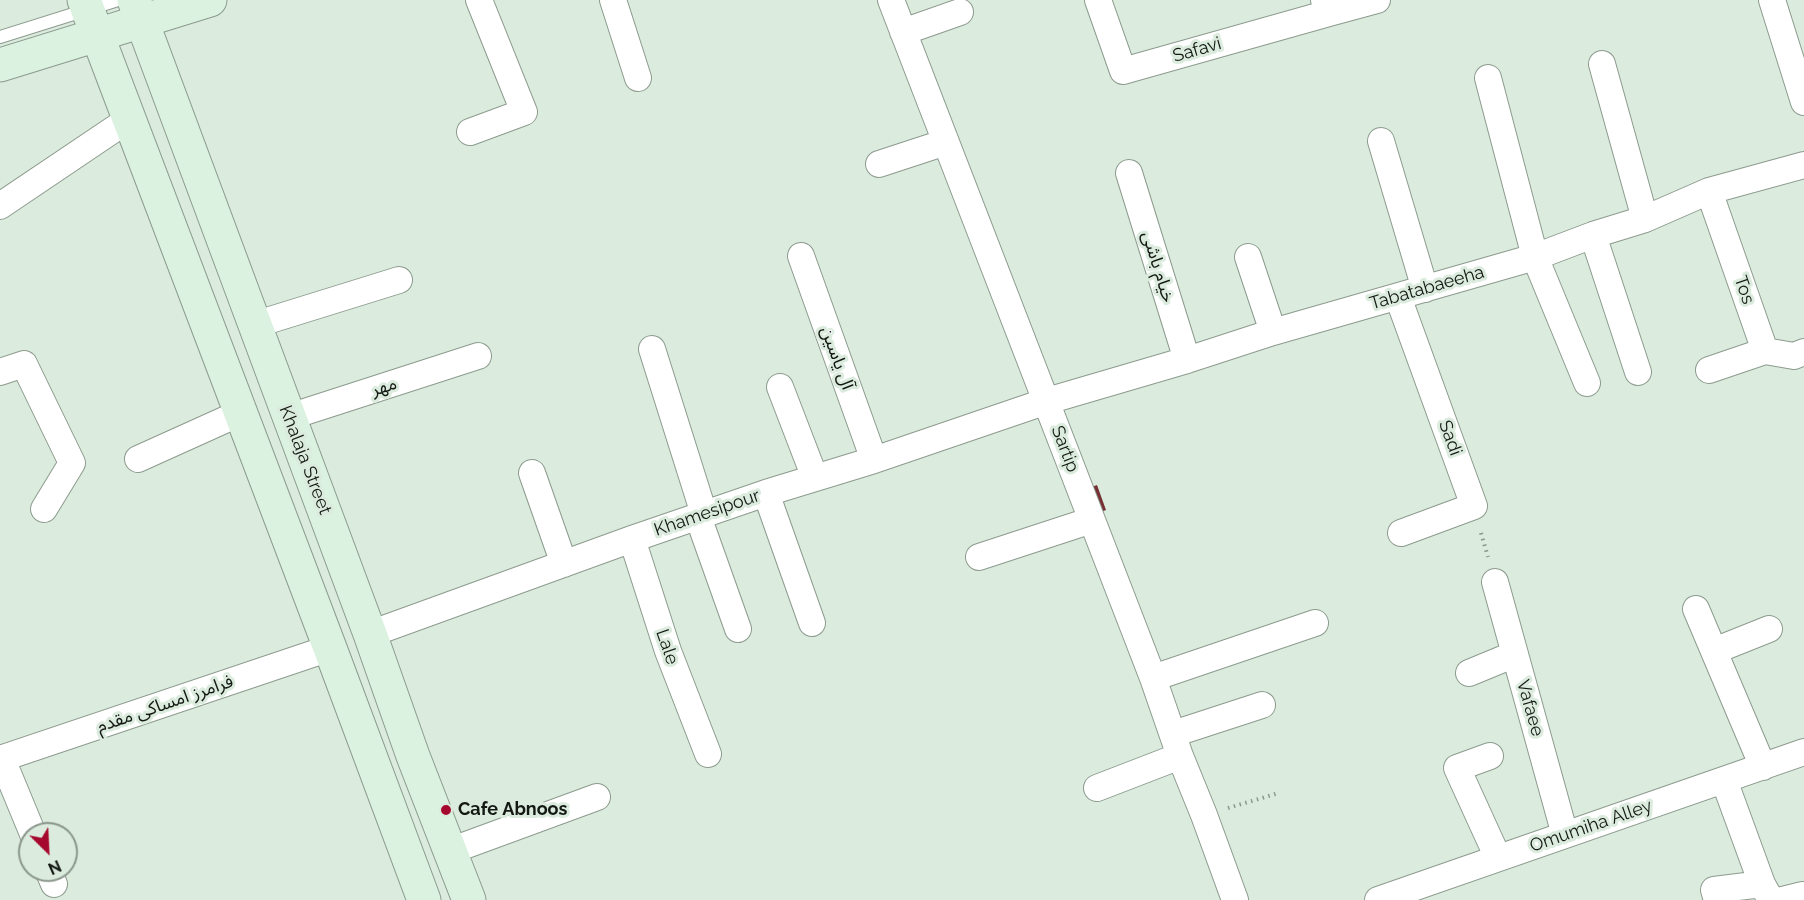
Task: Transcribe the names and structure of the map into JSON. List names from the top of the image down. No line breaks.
{"streets":{"main road":["Khalaja Street"],"street":["Safavi","خیام باشی","Tabatabaeeha","Tos","آل یاسین","مهر","Sadi","Sartip","Khamesipour","Lale","فرامرز امساکی مقدم","Vafaee","Omumiha Alley"]},"crossings":[["خیام باشی","Tabatabaeeha"],["Tabatabaeeha","Tos"],["Tabatabaeeha","Sadi"],["Tabatabaeeha","Sartip"],["Tabatabaeeha","Khamesipour"],["آل یاسین","Khamesipour"],["مهر","Khalaja Street"],["Sartip","Khamesipour"],["Khalaja Street","Khamesipour"],["Khamesipour","Lale"],["Vafaee","Omumiha Alley"]],"places":["Cafe Abnoos"],"north":"bottom right"}
